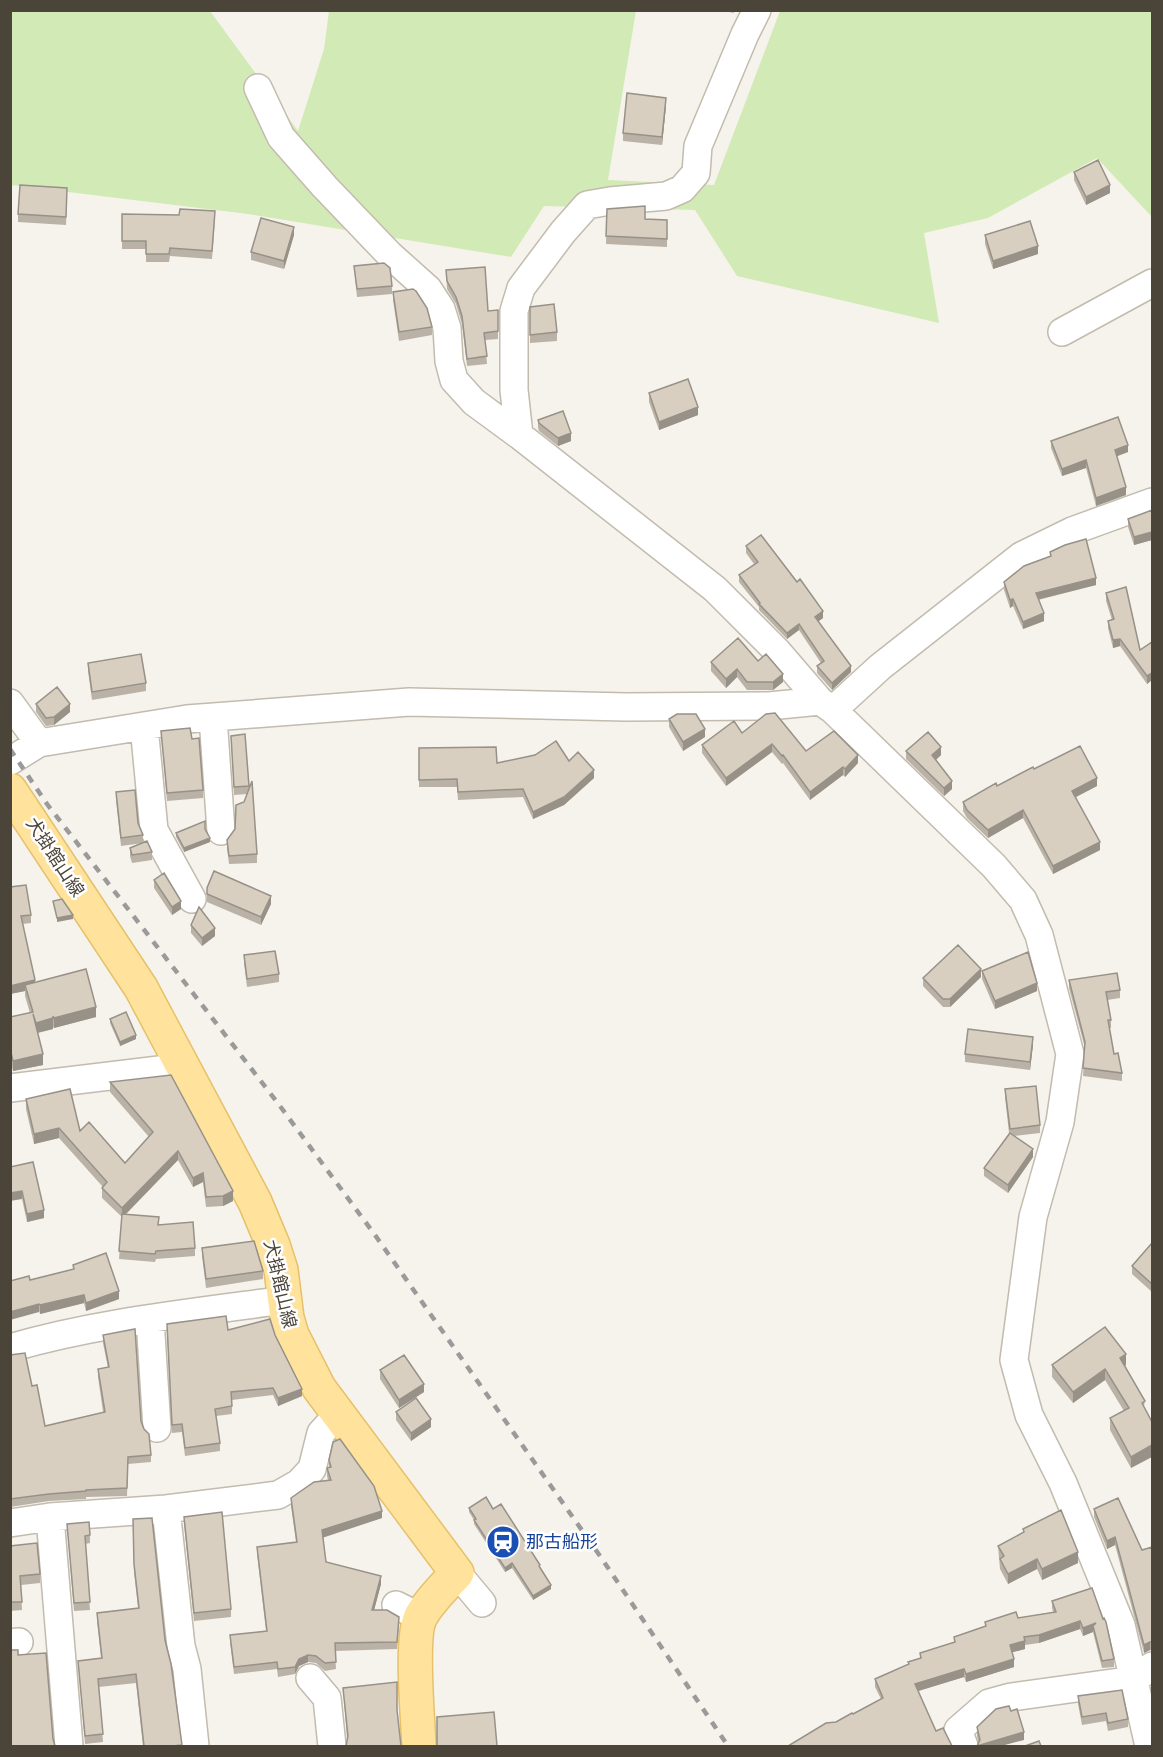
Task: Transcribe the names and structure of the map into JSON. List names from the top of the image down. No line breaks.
{"streets":{"main road":["犬掛館山線"]},"places":{"station":["那古船形"]}}
